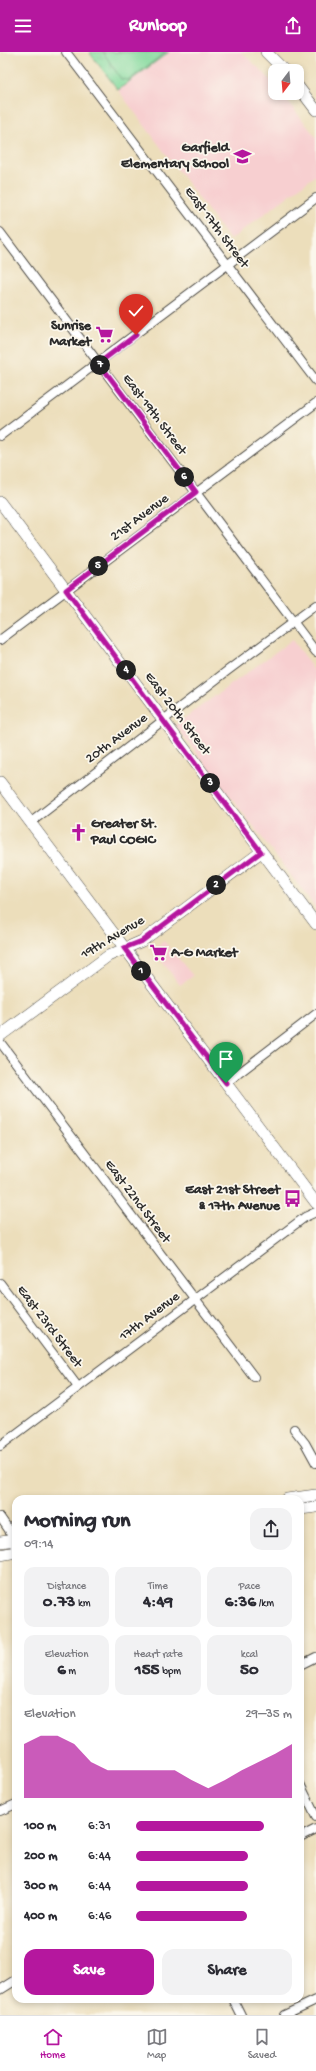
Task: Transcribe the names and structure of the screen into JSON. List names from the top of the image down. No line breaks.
{"streets":{"street":["East 17th Street","East 19th Street","21st Avenue","East 20th Street","20th Avenue","19th Avenue","East 22nd Street","17th Avenue","East 23rd Street"]},"crossings":[["East 19th Street","21st Avenue"],["East 19th Street","20th Avenue"],["21st Avenue","East 20th Street"],["East 20th Street","20th Avenue"],["East 20th Street","19th Avenue"],["East 22nd Street","17th Avenue"],["17th Avenue","East 23rd Street"]],"places":{"school or university":["Garfield Elementary School"],"supermarket":["Sunrise Market","A-G Market"],"church":["Greater St. Paul COGIC"],"bus stop":["East 21st Street & 17th Avenue"]},"north":"bottom","page":{"header":"Runloop","pins":["7","6","5","4","3","2","1"],"heading":["Morning run","09:14"],"stats":[["Distance","0.73 km"],["Time","4:49"],["Pace","6:36 /km"],["Elevation","6 m"],["Heart rate","155 bpm"],["kcal","50"]],"chart":["Elevation","29–35 m"],"list":[{"name":"100 m","note":"6:31"},{"name":"200 m","note":"6:44"},{"name":"300 m","note":"6:44"},{"name":"400 m","note":"6:46"}],"buttons":["Save","Share"],"tabs":["Home","Map","Saved"]}}
